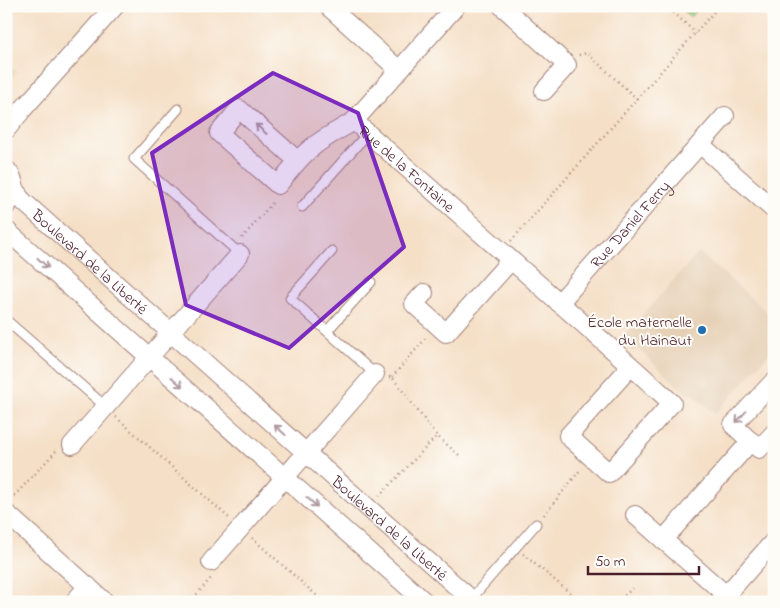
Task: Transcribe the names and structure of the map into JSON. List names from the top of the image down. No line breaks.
{"streets":{"street":["Rue de la Fontaine","Rue Daniel Ferry","Boulevard de la Liberté"]},"crossings":[["Rue de la Fontaine","Rue Daniel Ferry"]],"places":["École maternelle du Hainaut"],"scale_bar":"50 m"}
